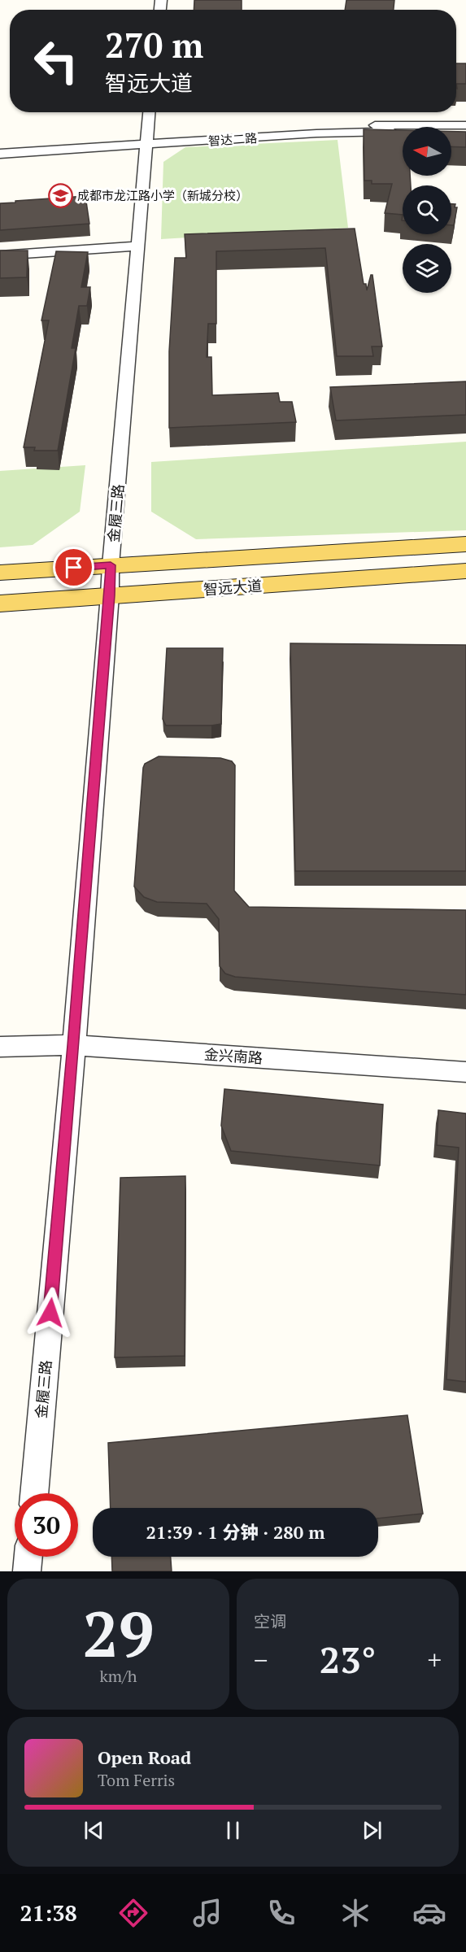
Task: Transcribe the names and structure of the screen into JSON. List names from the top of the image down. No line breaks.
{"streets":{"main road":["智远大道"],"street":["智达二路","金履三路","金兴南路"]},"crossings":[["智达二路","金履三路"],["金履三路","智远大道"],["金履三路","金兴南路"]],"places":{"school or university":["成都市龙江路小学（新城分校）"]},"north":"left","page":{"turn":["270 m","智远大道"],"limit":"30","trip":"21:39 · 1 分钟 · 280 m","tile":[["29","km/h"],"空调"],"heat":["−","23°","+"],"song":["Open Road","Tom Ferris"],"tabs":"21:38"}}
